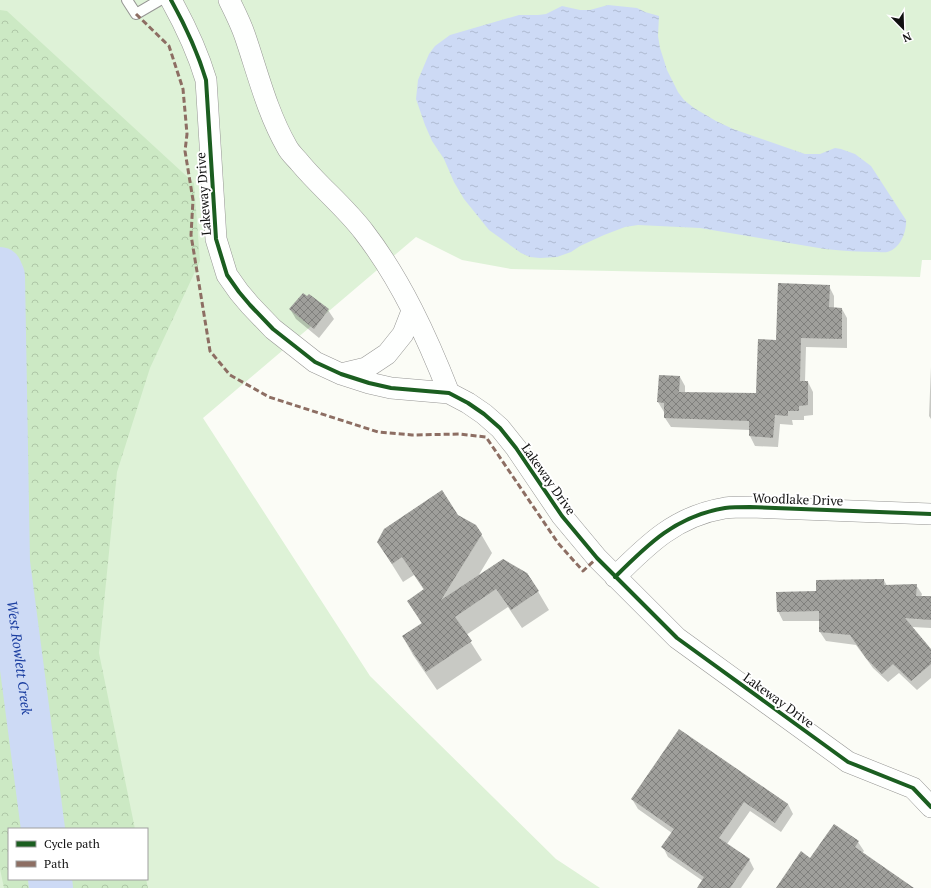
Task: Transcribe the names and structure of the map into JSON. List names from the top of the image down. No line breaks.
{"streets":{"street":["Lakeway Drive","Woodlake Drive"]},"crossings":[["Lakeway Drive","Woodlake Drive"]],"water":["West Rowlett Creek"],"legend":["Cycle path","Path"],"north":"bottom right"}
